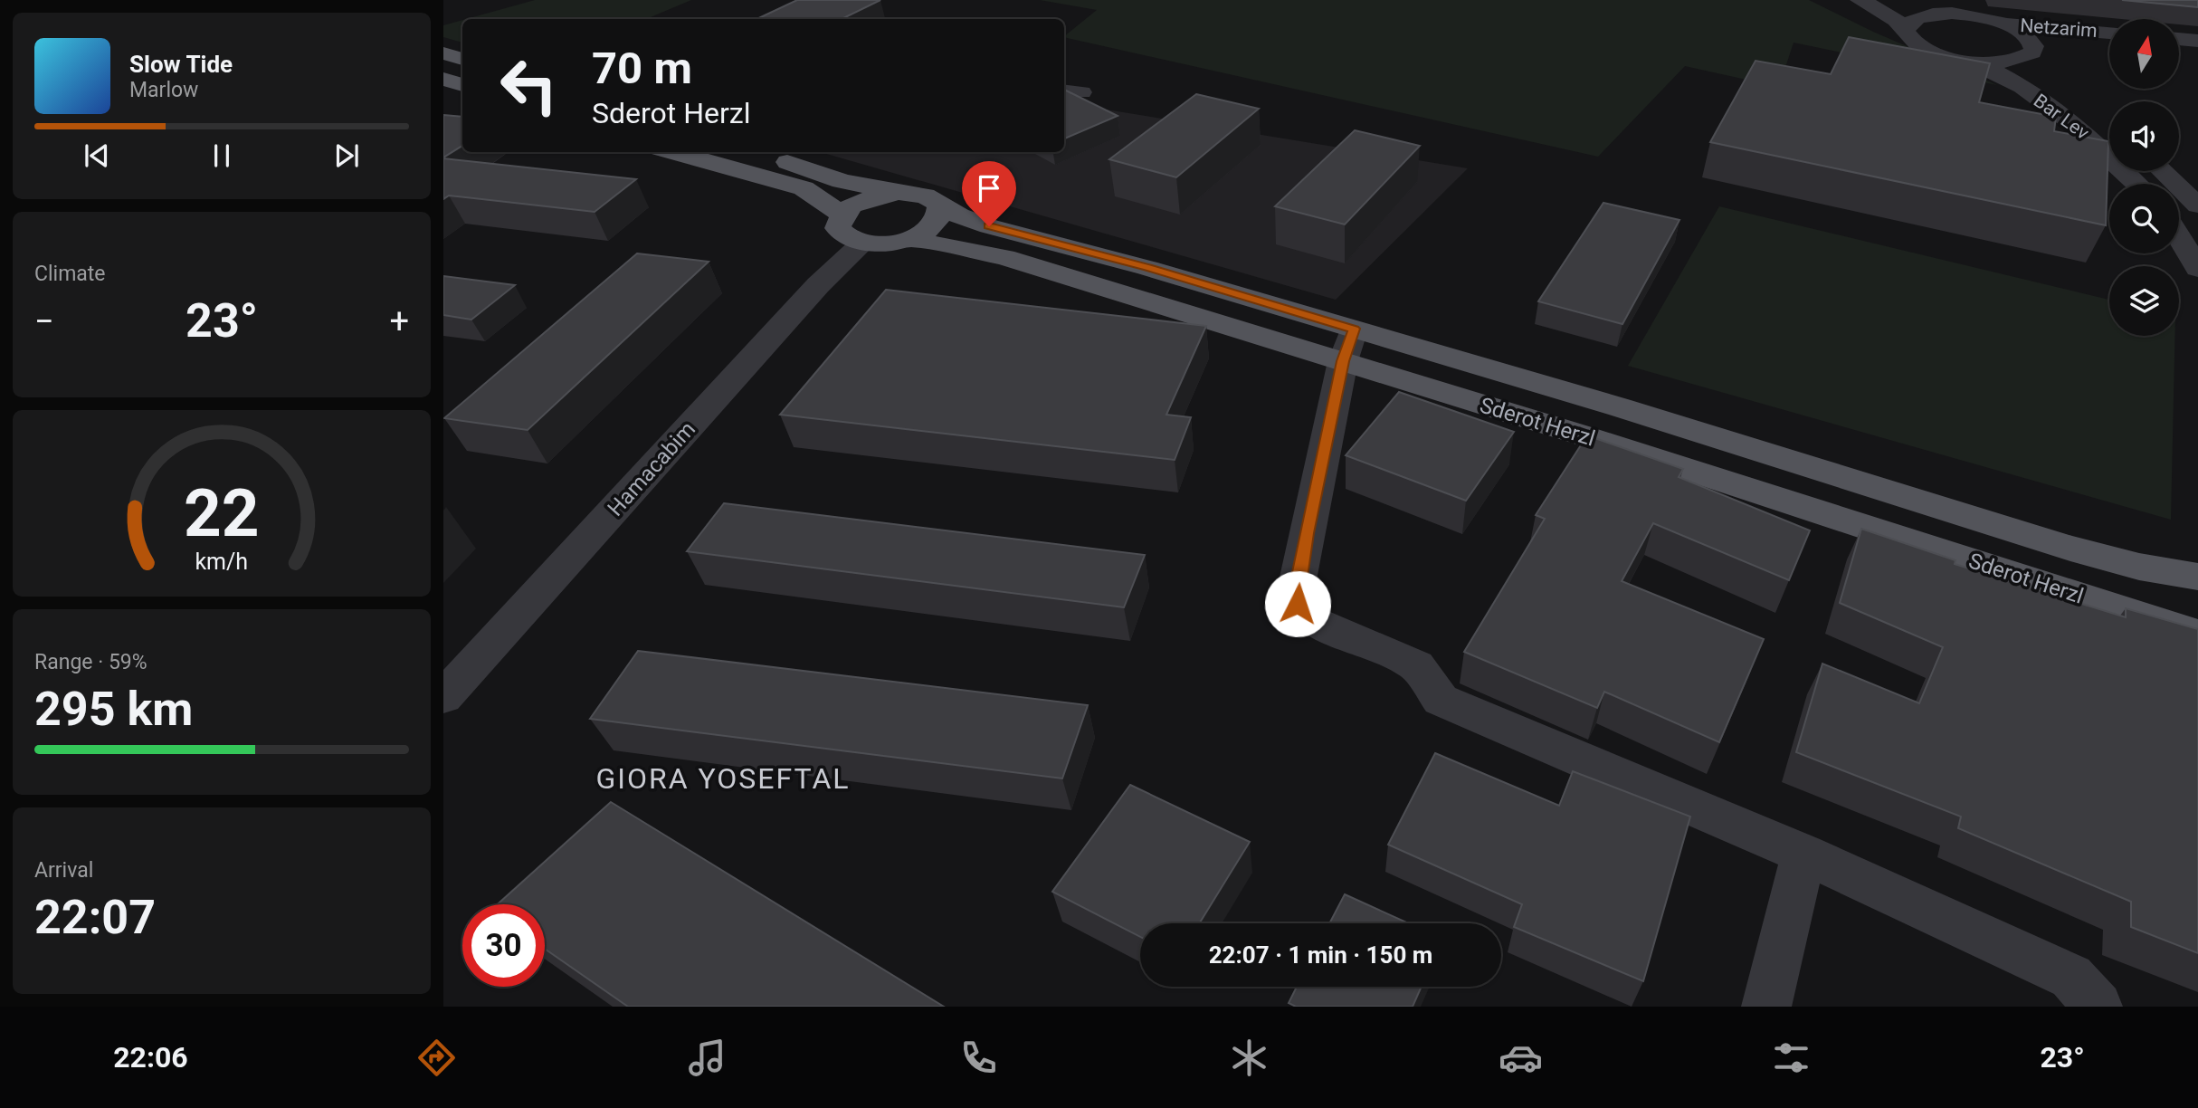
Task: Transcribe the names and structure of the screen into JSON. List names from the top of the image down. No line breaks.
{"streets":{"main road":["Sderot Herzl"],"street":["Netzarim","Bar Lev","Hamacabim"]},"crossings":[["Netzarim","Bar Lev"]],"districts":["GIORA YOSEFTAL"],"north":"top","page":{"turn":["70 m","Sderot Herzl"],"song":["Slow Tide","Marlow"],"tile":["Climate",["Range · 59%","295 km"],["Arrival","22:07"]],"heat":["−","23°","+"],"limit":"30","trip":"22:07 · 1 min · 150 m","tabs":["22:06","23°"],"gauge":["22","km/h"]}}
